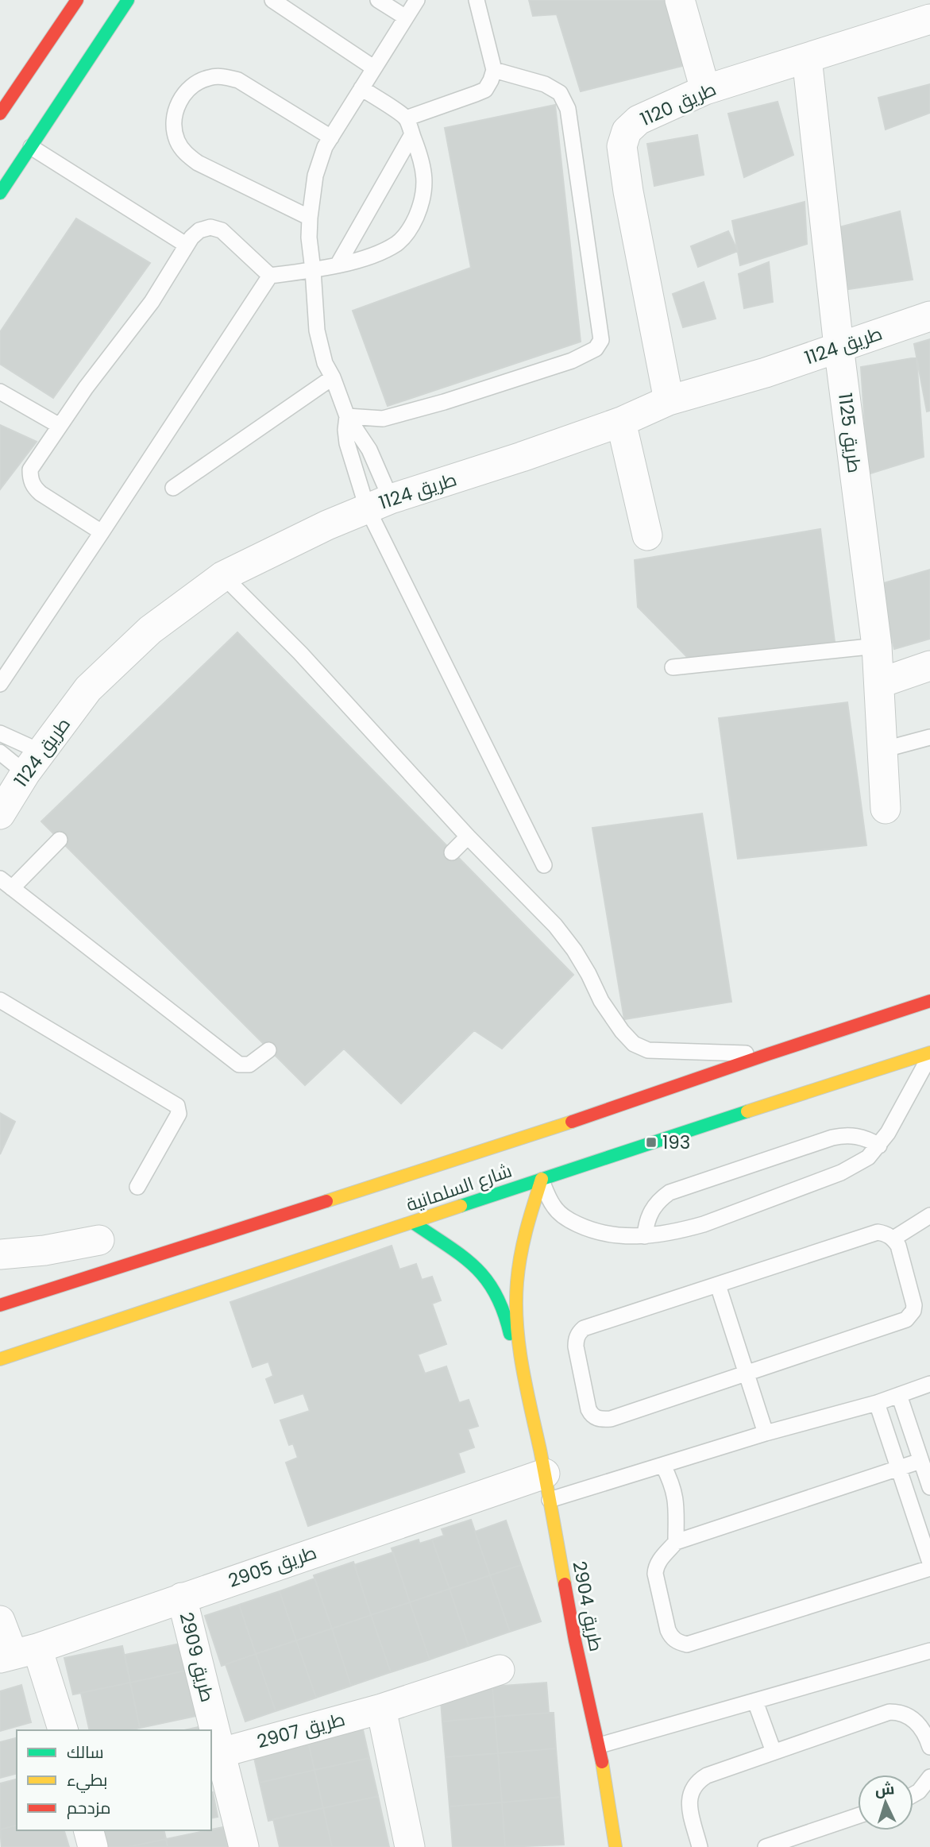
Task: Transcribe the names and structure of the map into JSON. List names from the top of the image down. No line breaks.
{"streets":{"main road":["شارع السلمانية","طريق 2904"],"street":["طريق 1120","طريق 1124","طريق 1125","طريق 2905","طريق 2909","طريق 2907"]},"crossings":[["طريق 1120","طريق 1124"],["طريق 1120","طريق 1125"],["طريق 1124","طريق 1125"],["شارع السلمانية","طريق 2904"],["طريق 2905","طريق 2904"],["طريق 2905","طريق 2909"],["طريق 2909","طريق 2907"]],"places":{"transit":["193"]},"legend":["سالك","بطيء","مزدحم"],"north":"top"}
